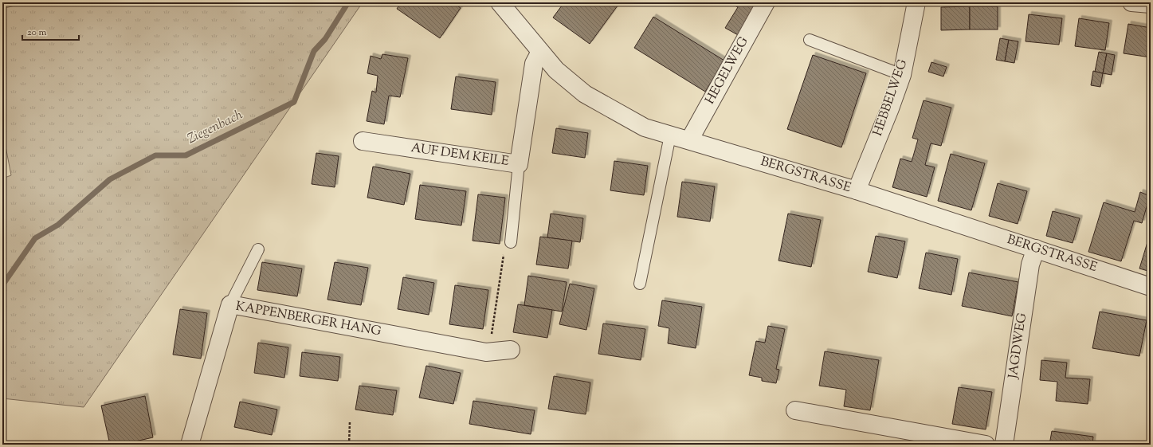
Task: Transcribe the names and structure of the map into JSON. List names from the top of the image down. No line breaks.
{"streets":{"street":["HEGELWEG","HEBBELWEG","AUF DEM KEILE","BERGSTRASSE","KAPPENBERGER HANG","JAGDWEG"]},"crossings":[["HEGELWEG","BERGSTRASSE"],["HEBBELWEG","BERGSTRASSE"],["AUF DEM KEILE","BERGSTRASSE"],["BERGSTRASSE","JAGDWEG"]],"water":["Ziegenbach"],"scale_bar":"20 m"}
